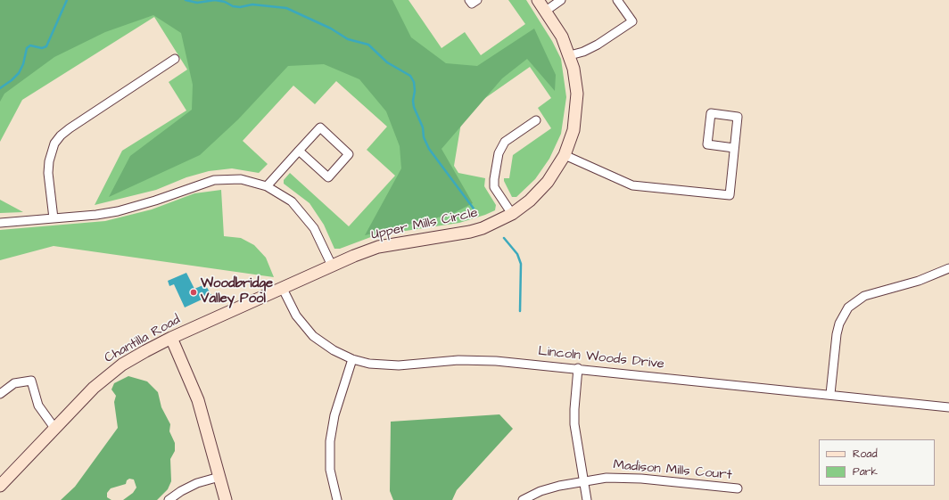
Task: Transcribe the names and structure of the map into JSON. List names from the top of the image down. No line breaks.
{"streets":{"street":["Upper Mills Circle","Chantilla Road","Lincoln Woods Drive","Madison Mills Court"]},"crossings":[["Upper Mills Circle","Chantilla Road"],["Chantilla Road","Lincoln Woods Drive"]],"places":["Woodbridge Valley Pool"],"legend":["Road","Park"]}
